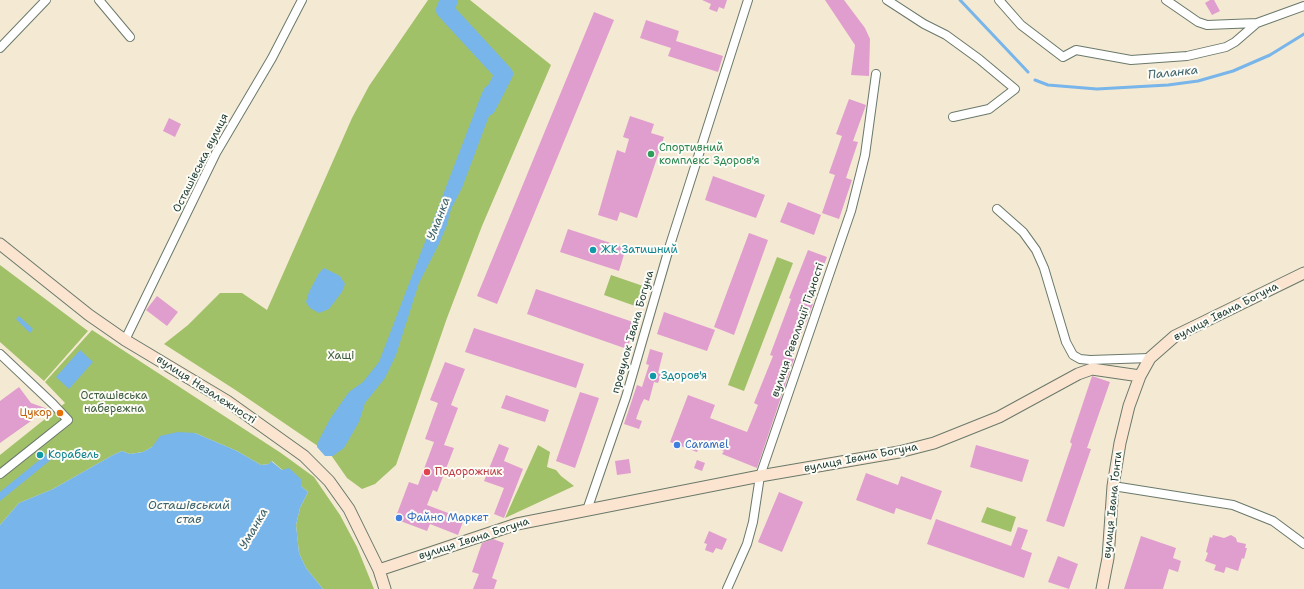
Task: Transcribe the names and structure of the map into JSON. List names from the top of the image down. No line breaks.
{"streets":{"main road":["вулиця Івана Богуна","вулиця Незалежності","вулиця Івана Ґонти"],"street":["Осташівська вулиця","вулиця Революції Гідності","провулок Івана Богуна"]},"crossings":[["Осташівська вулиця","вулиця Незалежності"],["вулиця Івана Богуна","вулиця Революції Гідності"],["вулиця Івана Богуна","провулок Івана Богуна"],["вулиця Івана Богуна","вулиця Незалежності"],["вулиця Івана Богуна","вулиця Івана Ґонти"]],"water":["Паланка","Уманка","Осташівський став"],"parks":["Хащі","Осташівська набережна"],"places":["Спортивний комплекс Здоров'я","ЖК Затишний","Здоров'я","Цукор","Caramel","Корабель","Подорожник","Файно Маркет"]}
